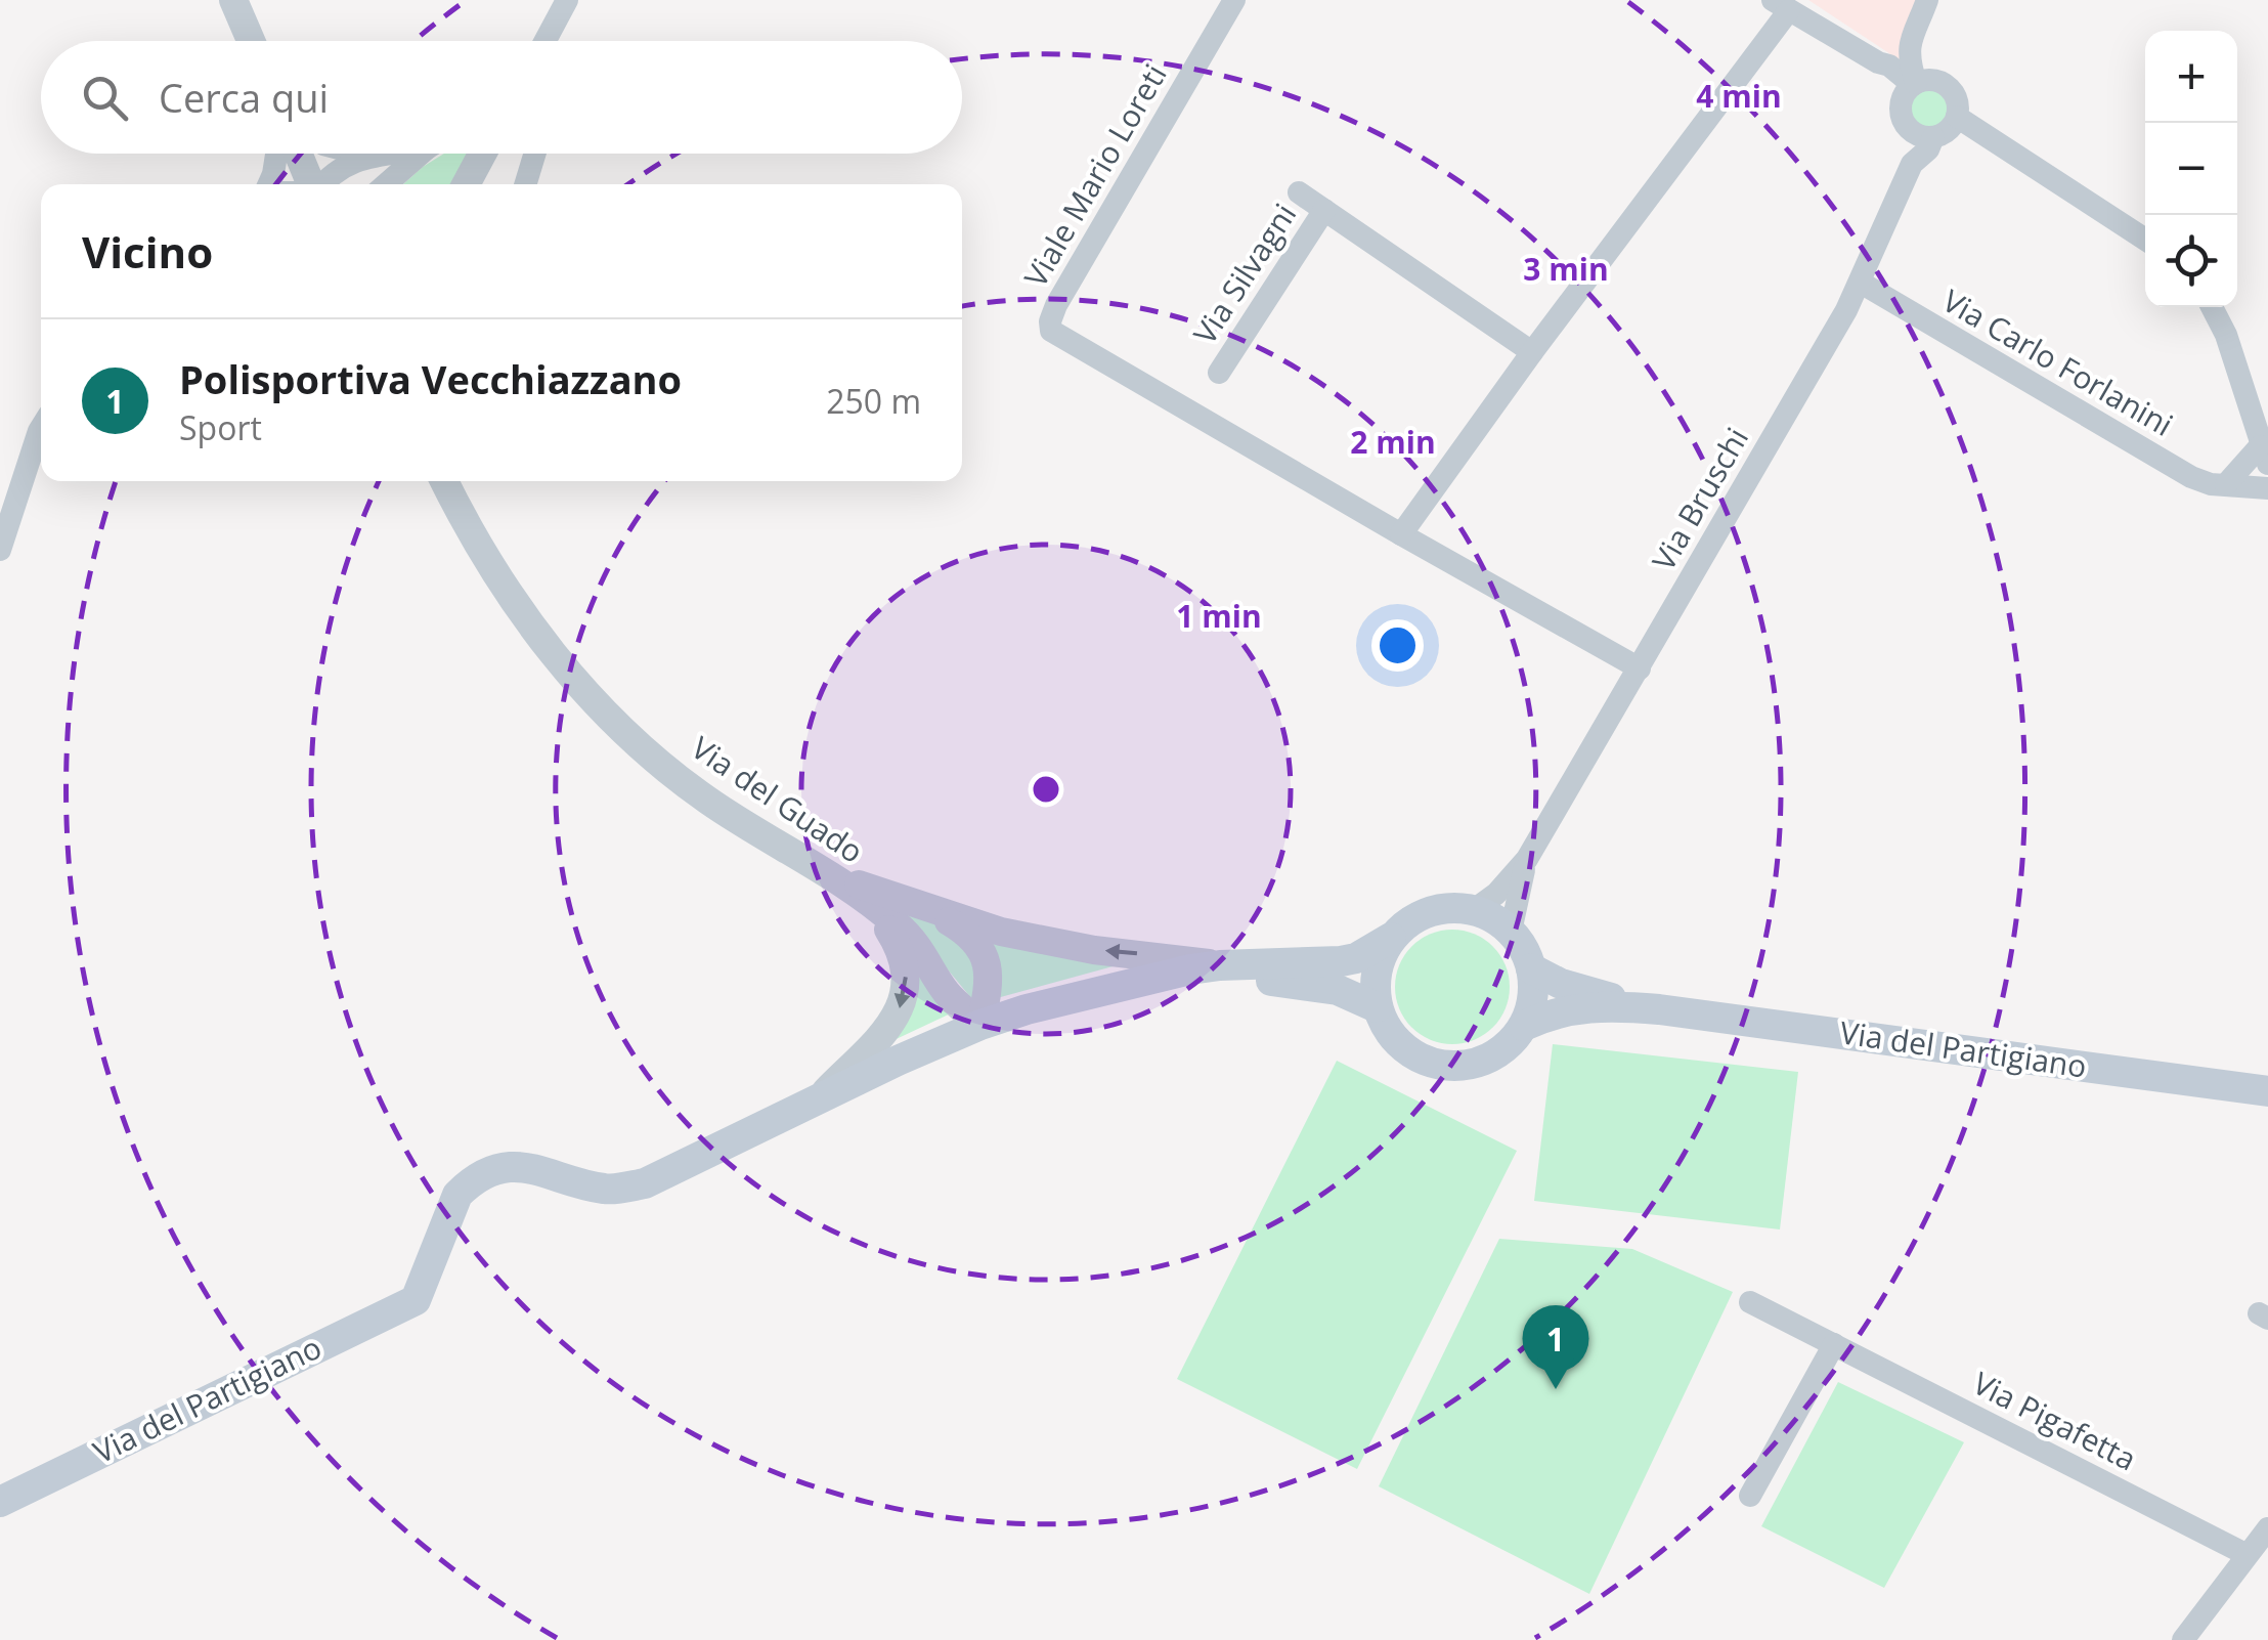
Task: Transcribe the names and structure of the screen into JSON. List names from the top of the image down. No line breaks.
{"streets":{"main road":["Via del Partigiano"],"street":["Viale Mario Loreti","Via Silvagni","Via Carlo Forlanini","Via Bruschi","Via del Guado","Via Pigafetta"]},"crossings":[["Viale Mario Loreti","Via Bruschi"],["Via Carlo Forlanini","Via Bruschi"],["Via Bruschi","Via del Partigiano"]],"page":{"map_buttons":["+","−"],"search":"Cerca qui","heading":"Vicino","list":[{"mark":"1","name":"Polisportiva Vecchiazzano","note":"Sport","value":"250 m"}],"pins":"1"},"rings":["4 min","3 min","2 min","1 min"]}
